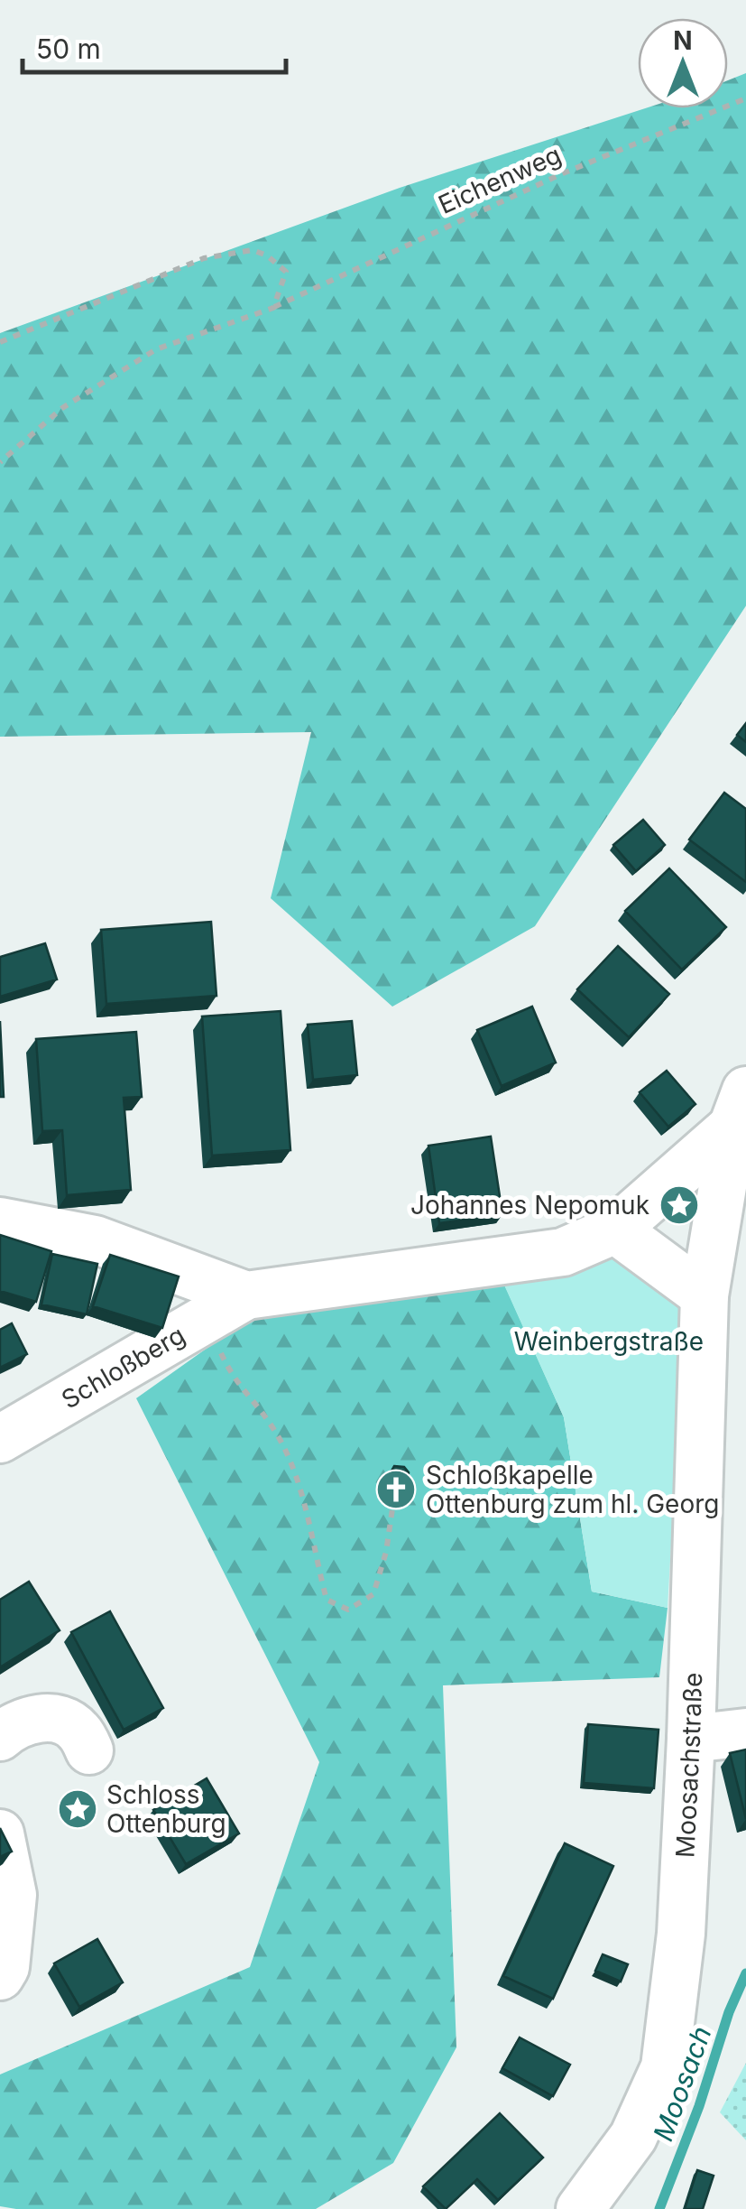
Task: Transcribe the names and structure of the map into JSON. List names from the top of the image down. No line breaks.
{"streets":{"street":["Schloßberg","Moosachstraße"],"path":["Eichenweg"]},"water":["Moosach"],"parks":["Weinbergstraße"],"places":{"place":["Johannes Nepomuk","Schloss Ottenburg"],"church":["Schloßkapelle Ottenburg zum hl. Georg"]},"scale_bar":"50 m","north":"top"}
